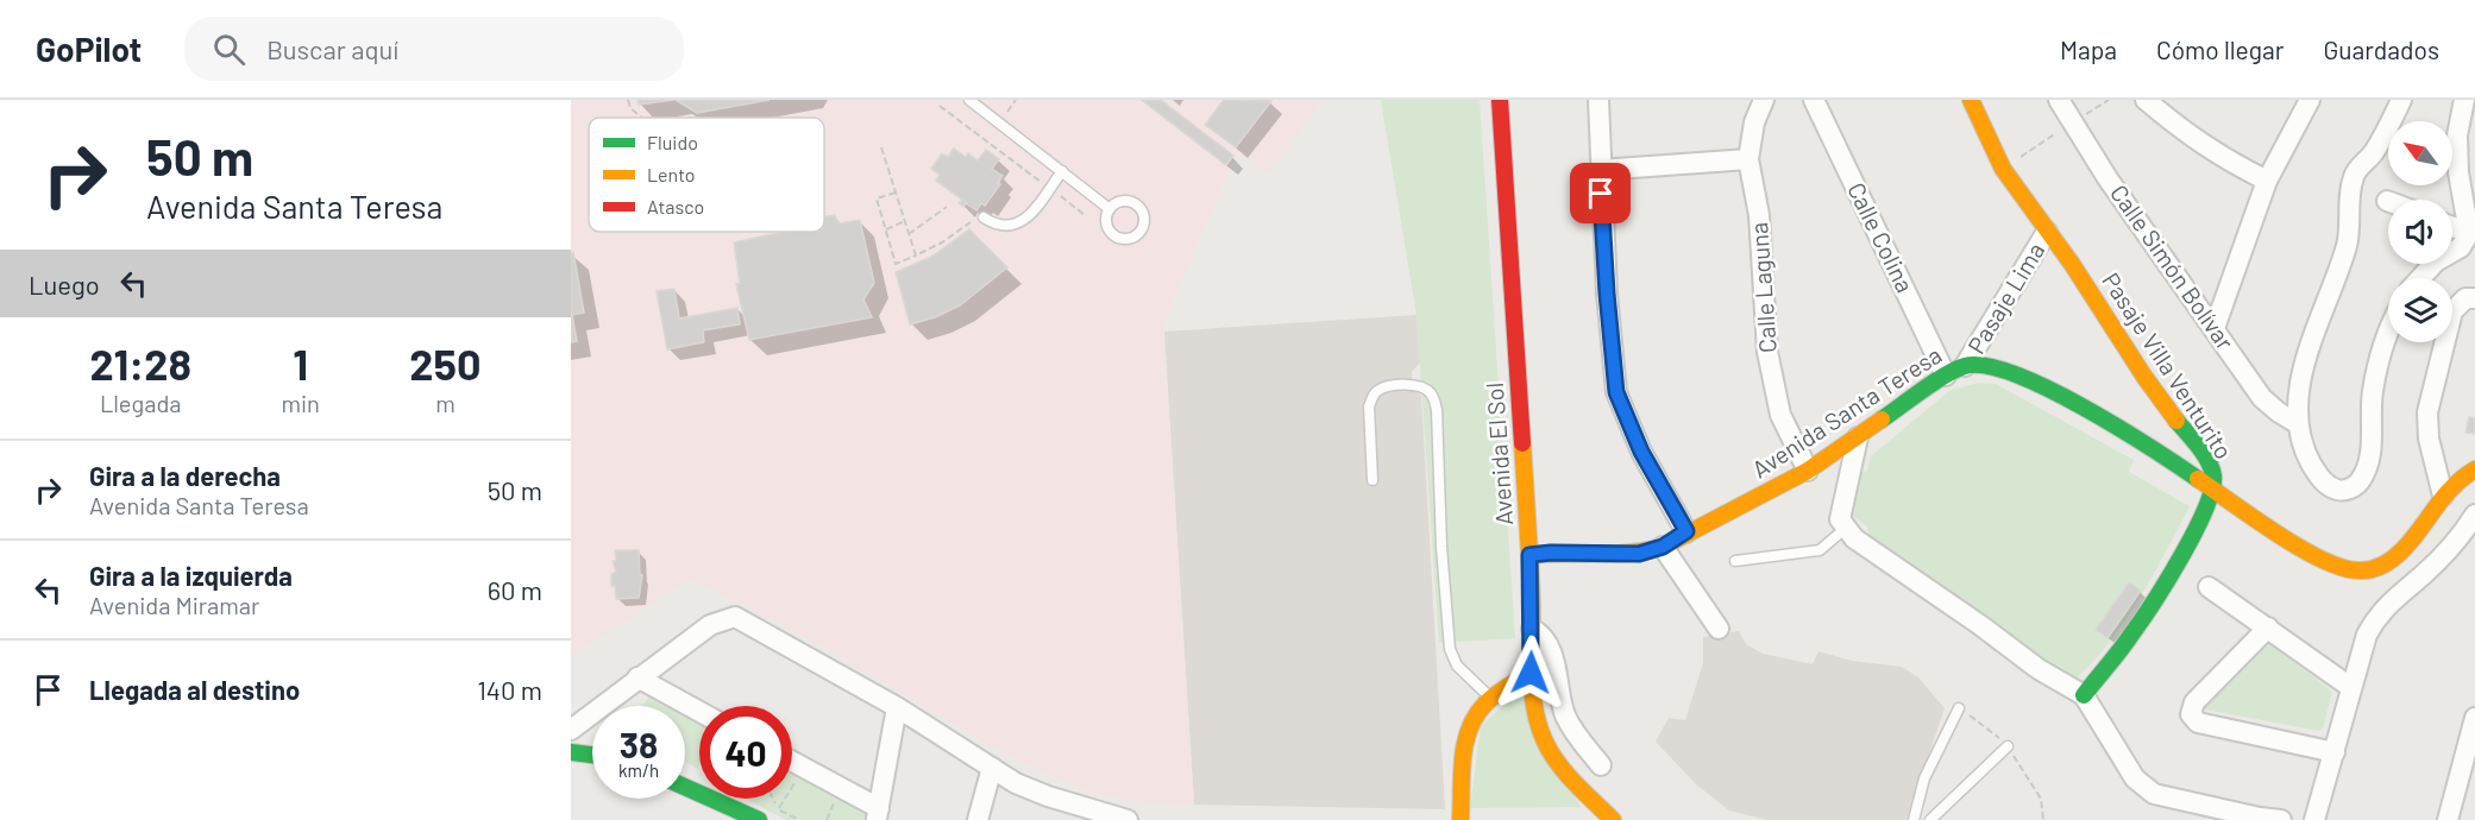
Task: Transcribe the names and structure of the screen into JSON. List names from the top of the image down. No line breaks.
{"streets":{"street":["Calle Colina","Calle Simón Bolívar","Calle Laguna","Pasaje Lima","Pasaje Villa Venturito","Avenida Santa Teresa","Avenida El Sol"]},"crossings":[["Calle Colina","Avenida Santa Teresa"],["Calle Laguna","Avenida Santa Teresa"],["Pasaje Lima","Pasaje Villa Venturito"],["Pasaje Lima","Avenida Santa Teresa"],["Pasaje Villa Venturito","Avenida Santa Teresa"],["Avenida Santa Teresa","Avenida El Sol"]],"legend":["Fluido","Lento","Atasco"],"north":"top left","page":{"header":"GoPilot","search":"Buscar aquí","nav":["Mapa","Cómo llegar","Guardados"],"turn":["50 m","Avenida Santa Teresa"],"then":"Luego","eta":["21:28","Llegada","1","min","250","m"],"list":[{"name":"Gira a la derecha","note":"Avenida Santa Teresa","value":"50 m"},{"name":"Gira a la izquierda","note":"Avenida Miramar","value":"60 m"},{"name":"Llegada al destino","value":"140 m"}],"speed":"38 km/h","limit":"40"}}
